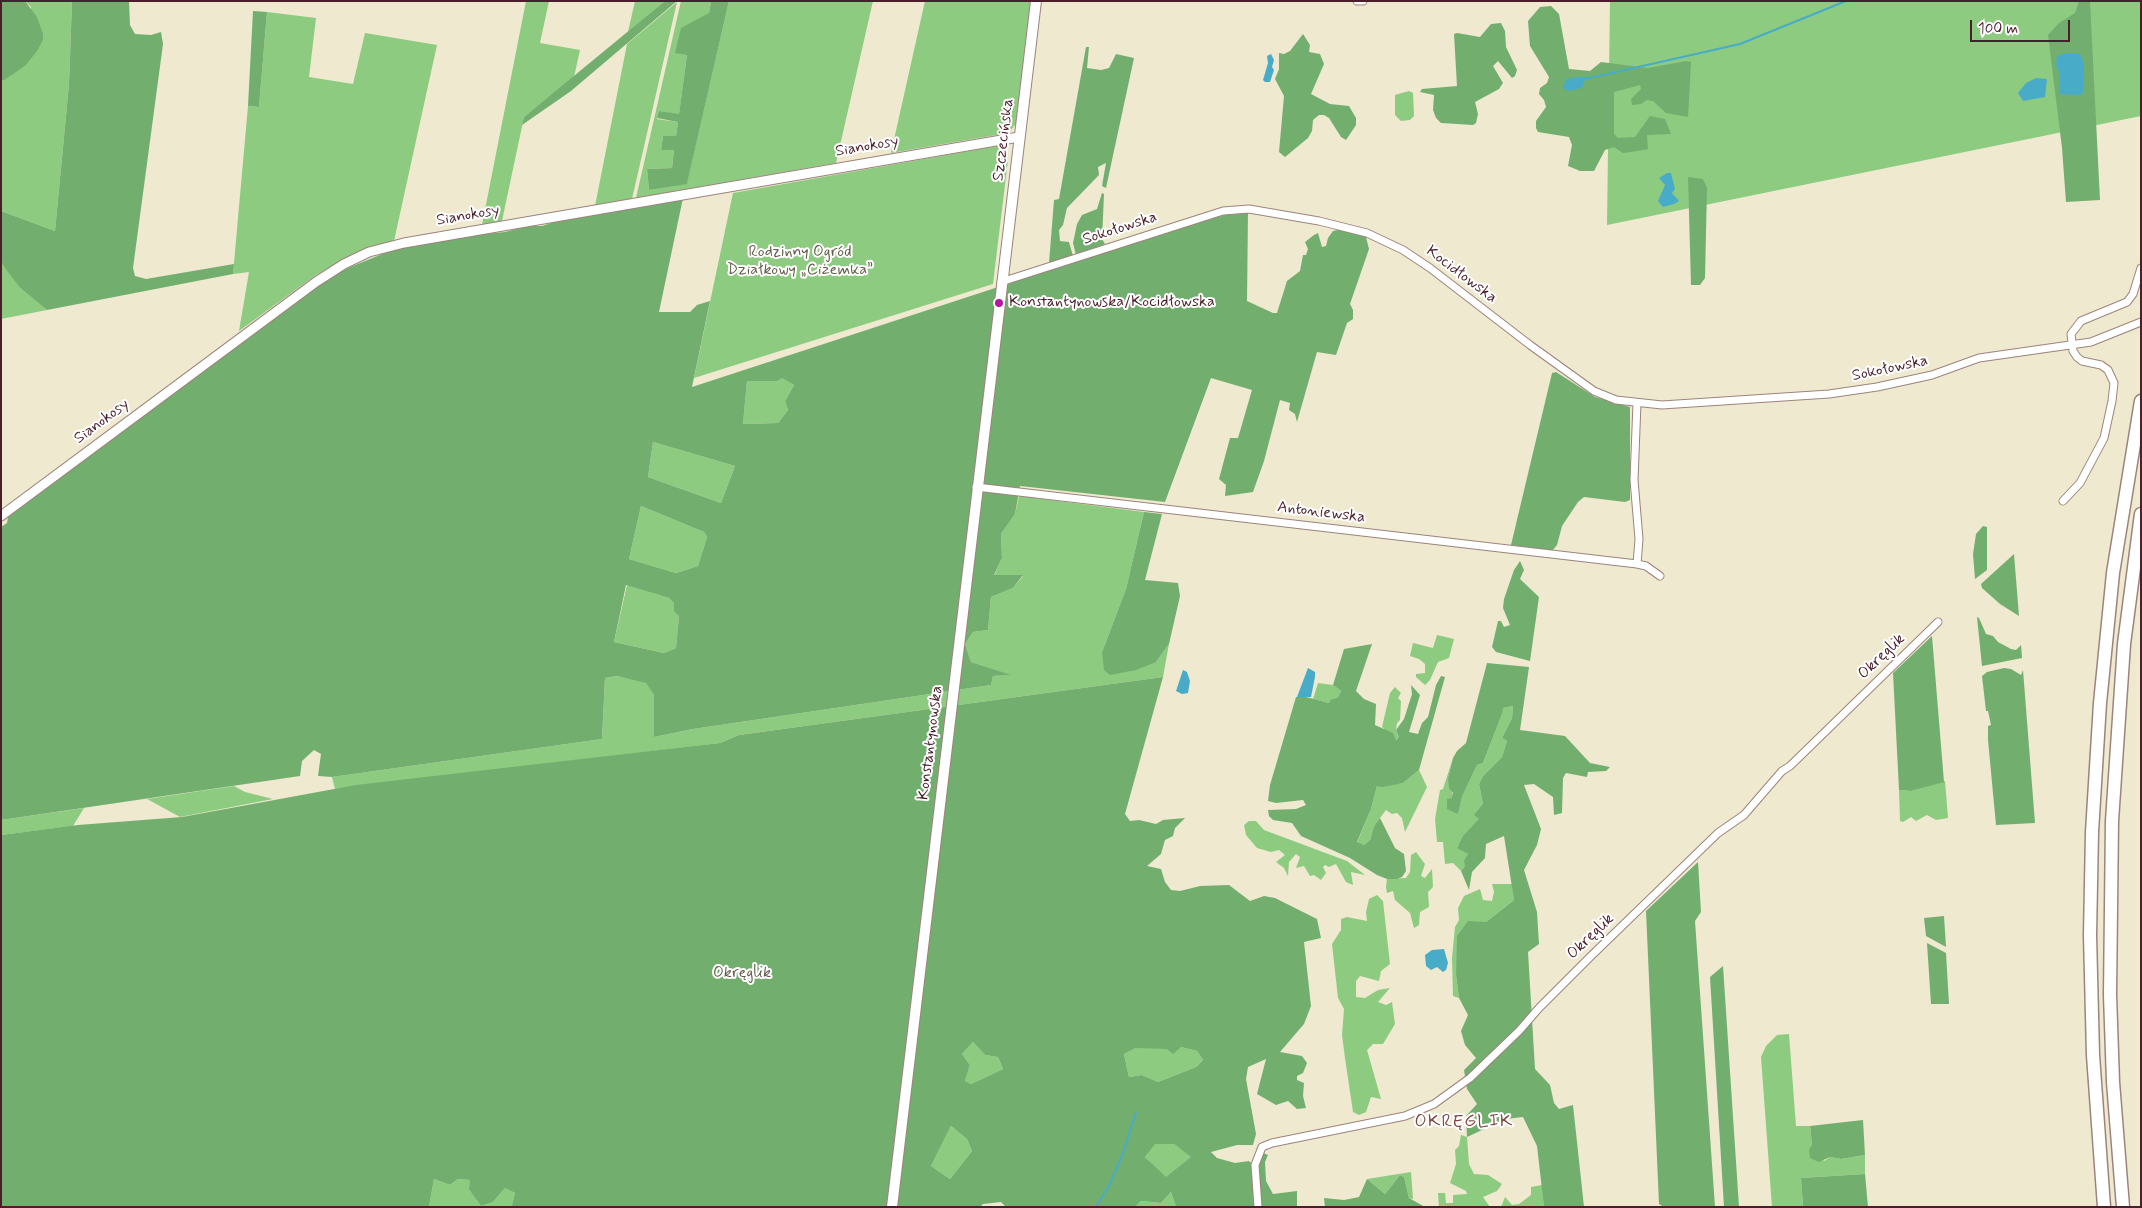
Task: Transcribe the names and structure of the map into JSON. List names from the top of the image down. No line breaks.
{"streets":{"main road":["Szczecińska","Konstantynowska"],"street":["Sianokosy","Sokołowska","Kocidłowska","Antoniewska","Okręglik"]},"crossings":[["Szczecińska","Sianokosy"],["Szczecińska","Sokołowska"],["Szczecińska","Konstantynowska"],["Sokołowska","Kocidłowska"],["Sokołowska","Konstantynowska"],["Antoniewska","Konstantynowska"]],"districts":["OKRĘGLIK"],"parks":["Rodzinny Ogród Działkowy „Ciżemka”","Okręglik"],"places":["Konstantynowska/Kocidłowska"],"scale_bar":"100 m"}
